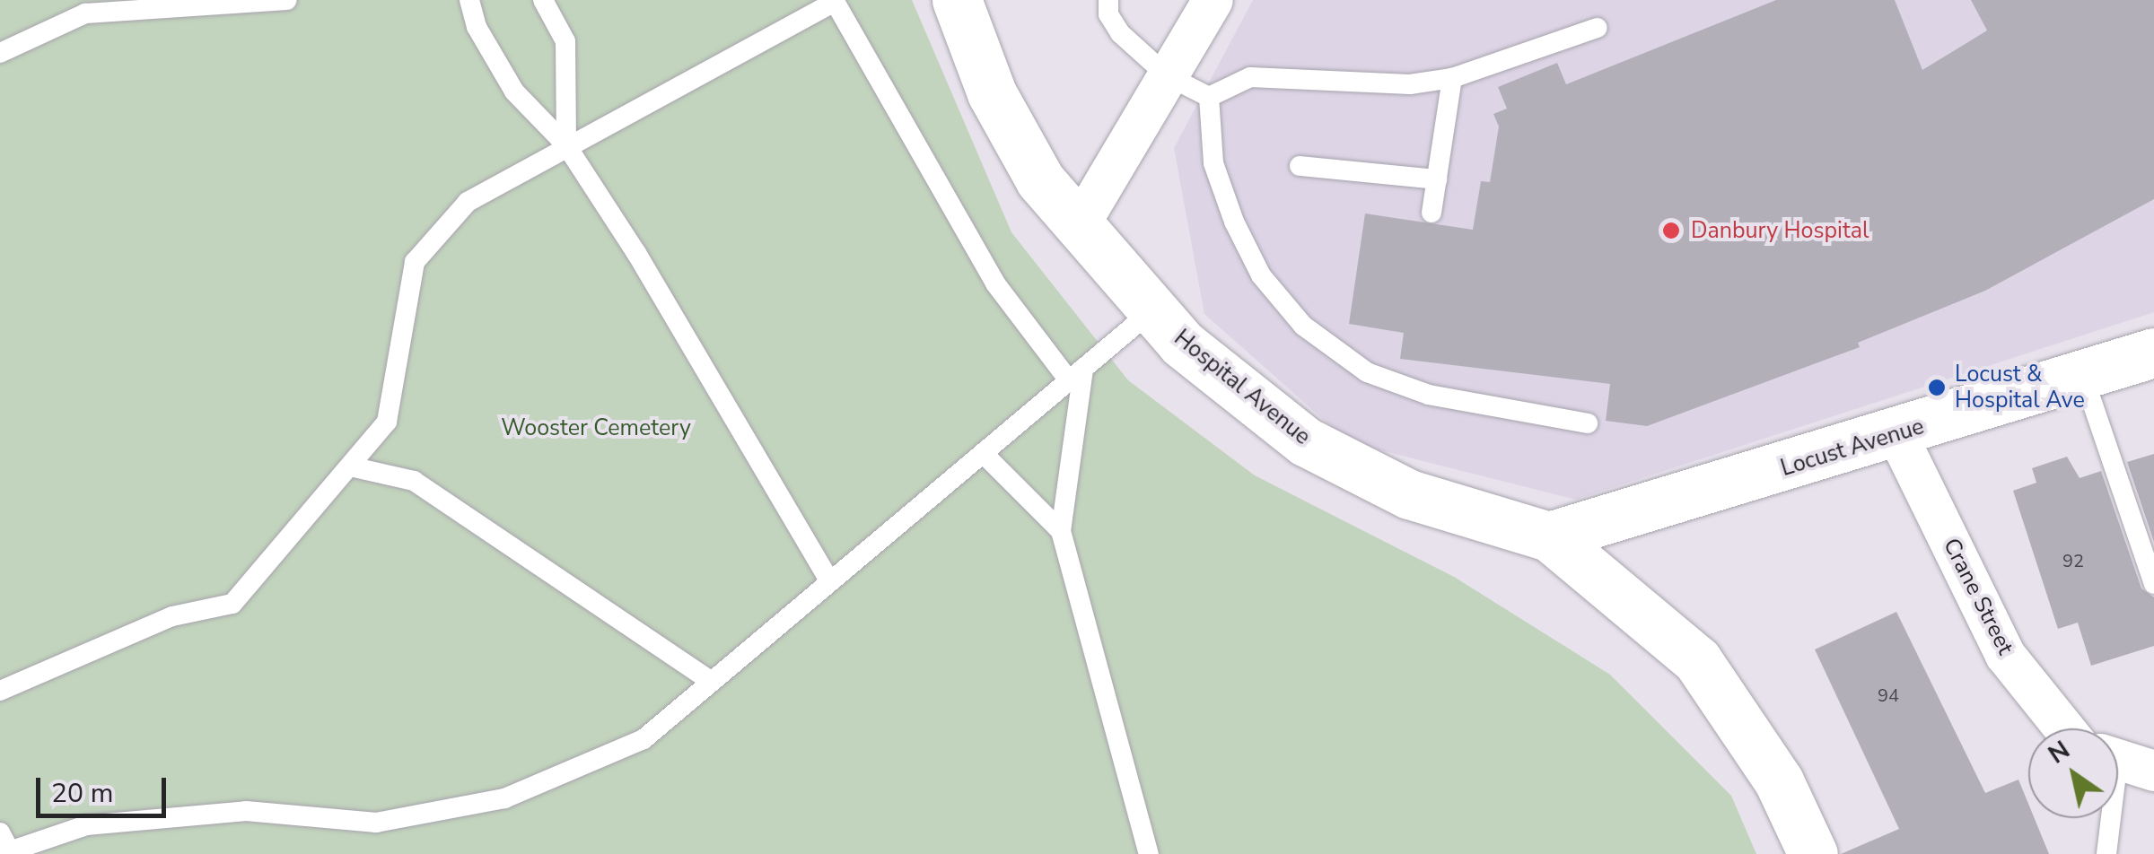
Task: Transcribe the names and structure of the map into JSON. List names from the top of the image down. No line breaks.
{"streets":{"street":["Hospital Avenue","Locust Avenue","Crane Street"]},"crossings":[["Hospital Avenue","Locust Avenue"],["Locust Avenue","Crane Street"]],"parks":["Wooster Cemetery"],"places":["Danbury Hospital","Locust & Hospital Ave"],"house_numbers":["92","94"],"scale_bar":"20 m","north":"top left"}
